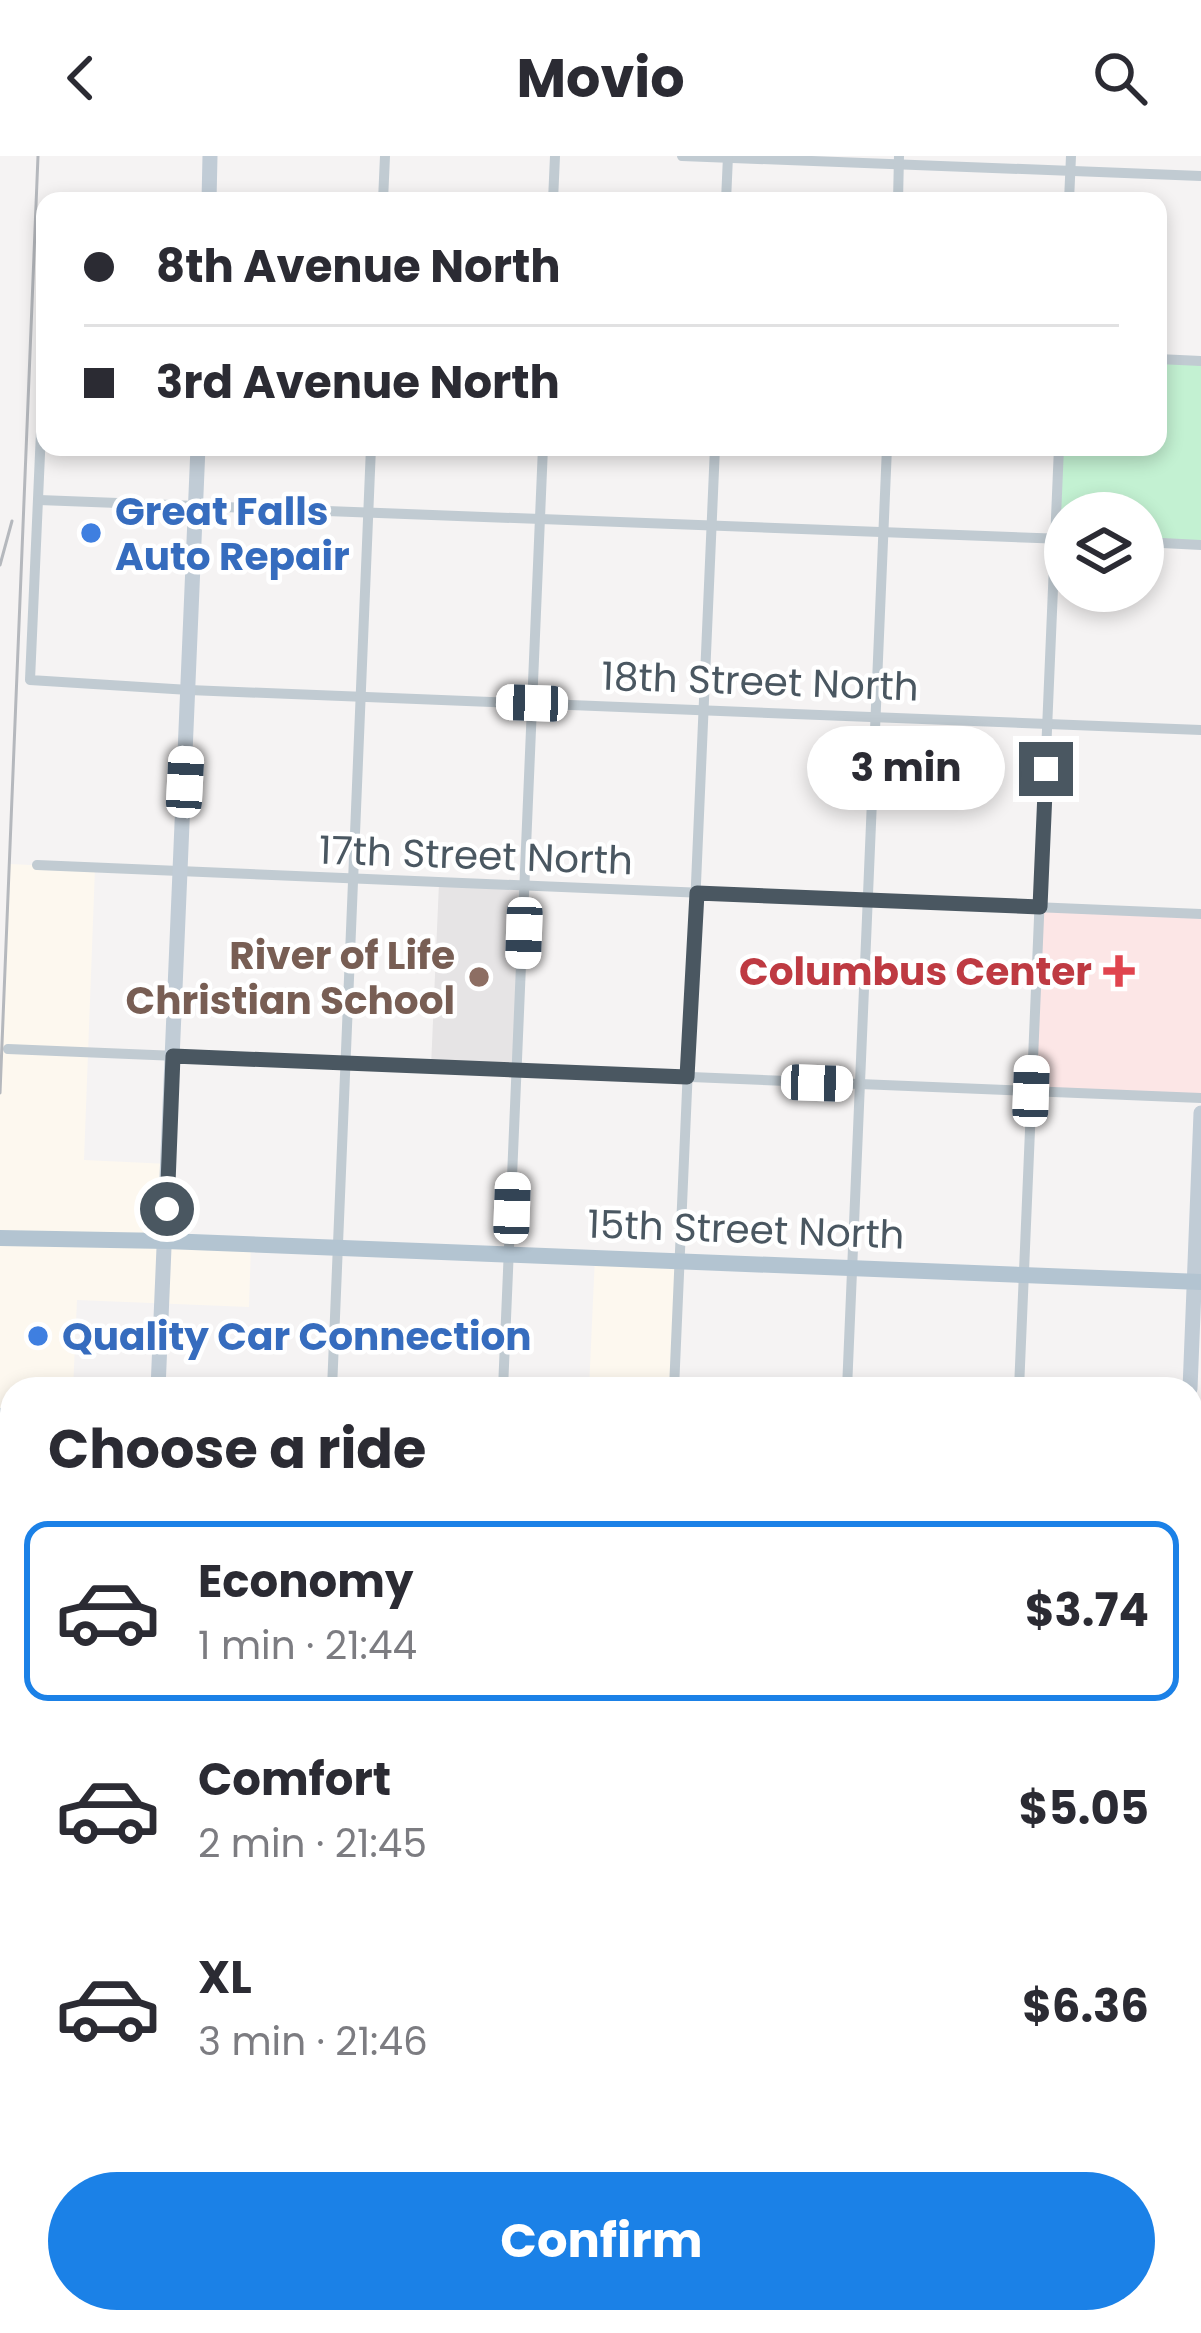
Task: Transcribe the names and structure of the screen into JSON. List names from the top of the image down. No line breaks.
{"streets":{"main road":["15th Street North"],"street":["18th Street North","17th Street North"]},"places":{"other":["Great Falls Auto Repair","River of Life Christian School","Quality Car Connection"],"health":["Columbus Center"]},"page":{"header":"Movio","banner":["8th Avenue North","3rd Avenue North"],"bubble":"3 min","heading":"Choose a ride","list":[{"name":"Economy","note":"1 min · 21:44","value":"$3.74"},{"name":"Comfort","note":"2 min · 21:45","value":"$5.05"},{"name":"XL","note":"3 min · 21:46","value":"$6.36"}],"buttons":"Confirm"}}
